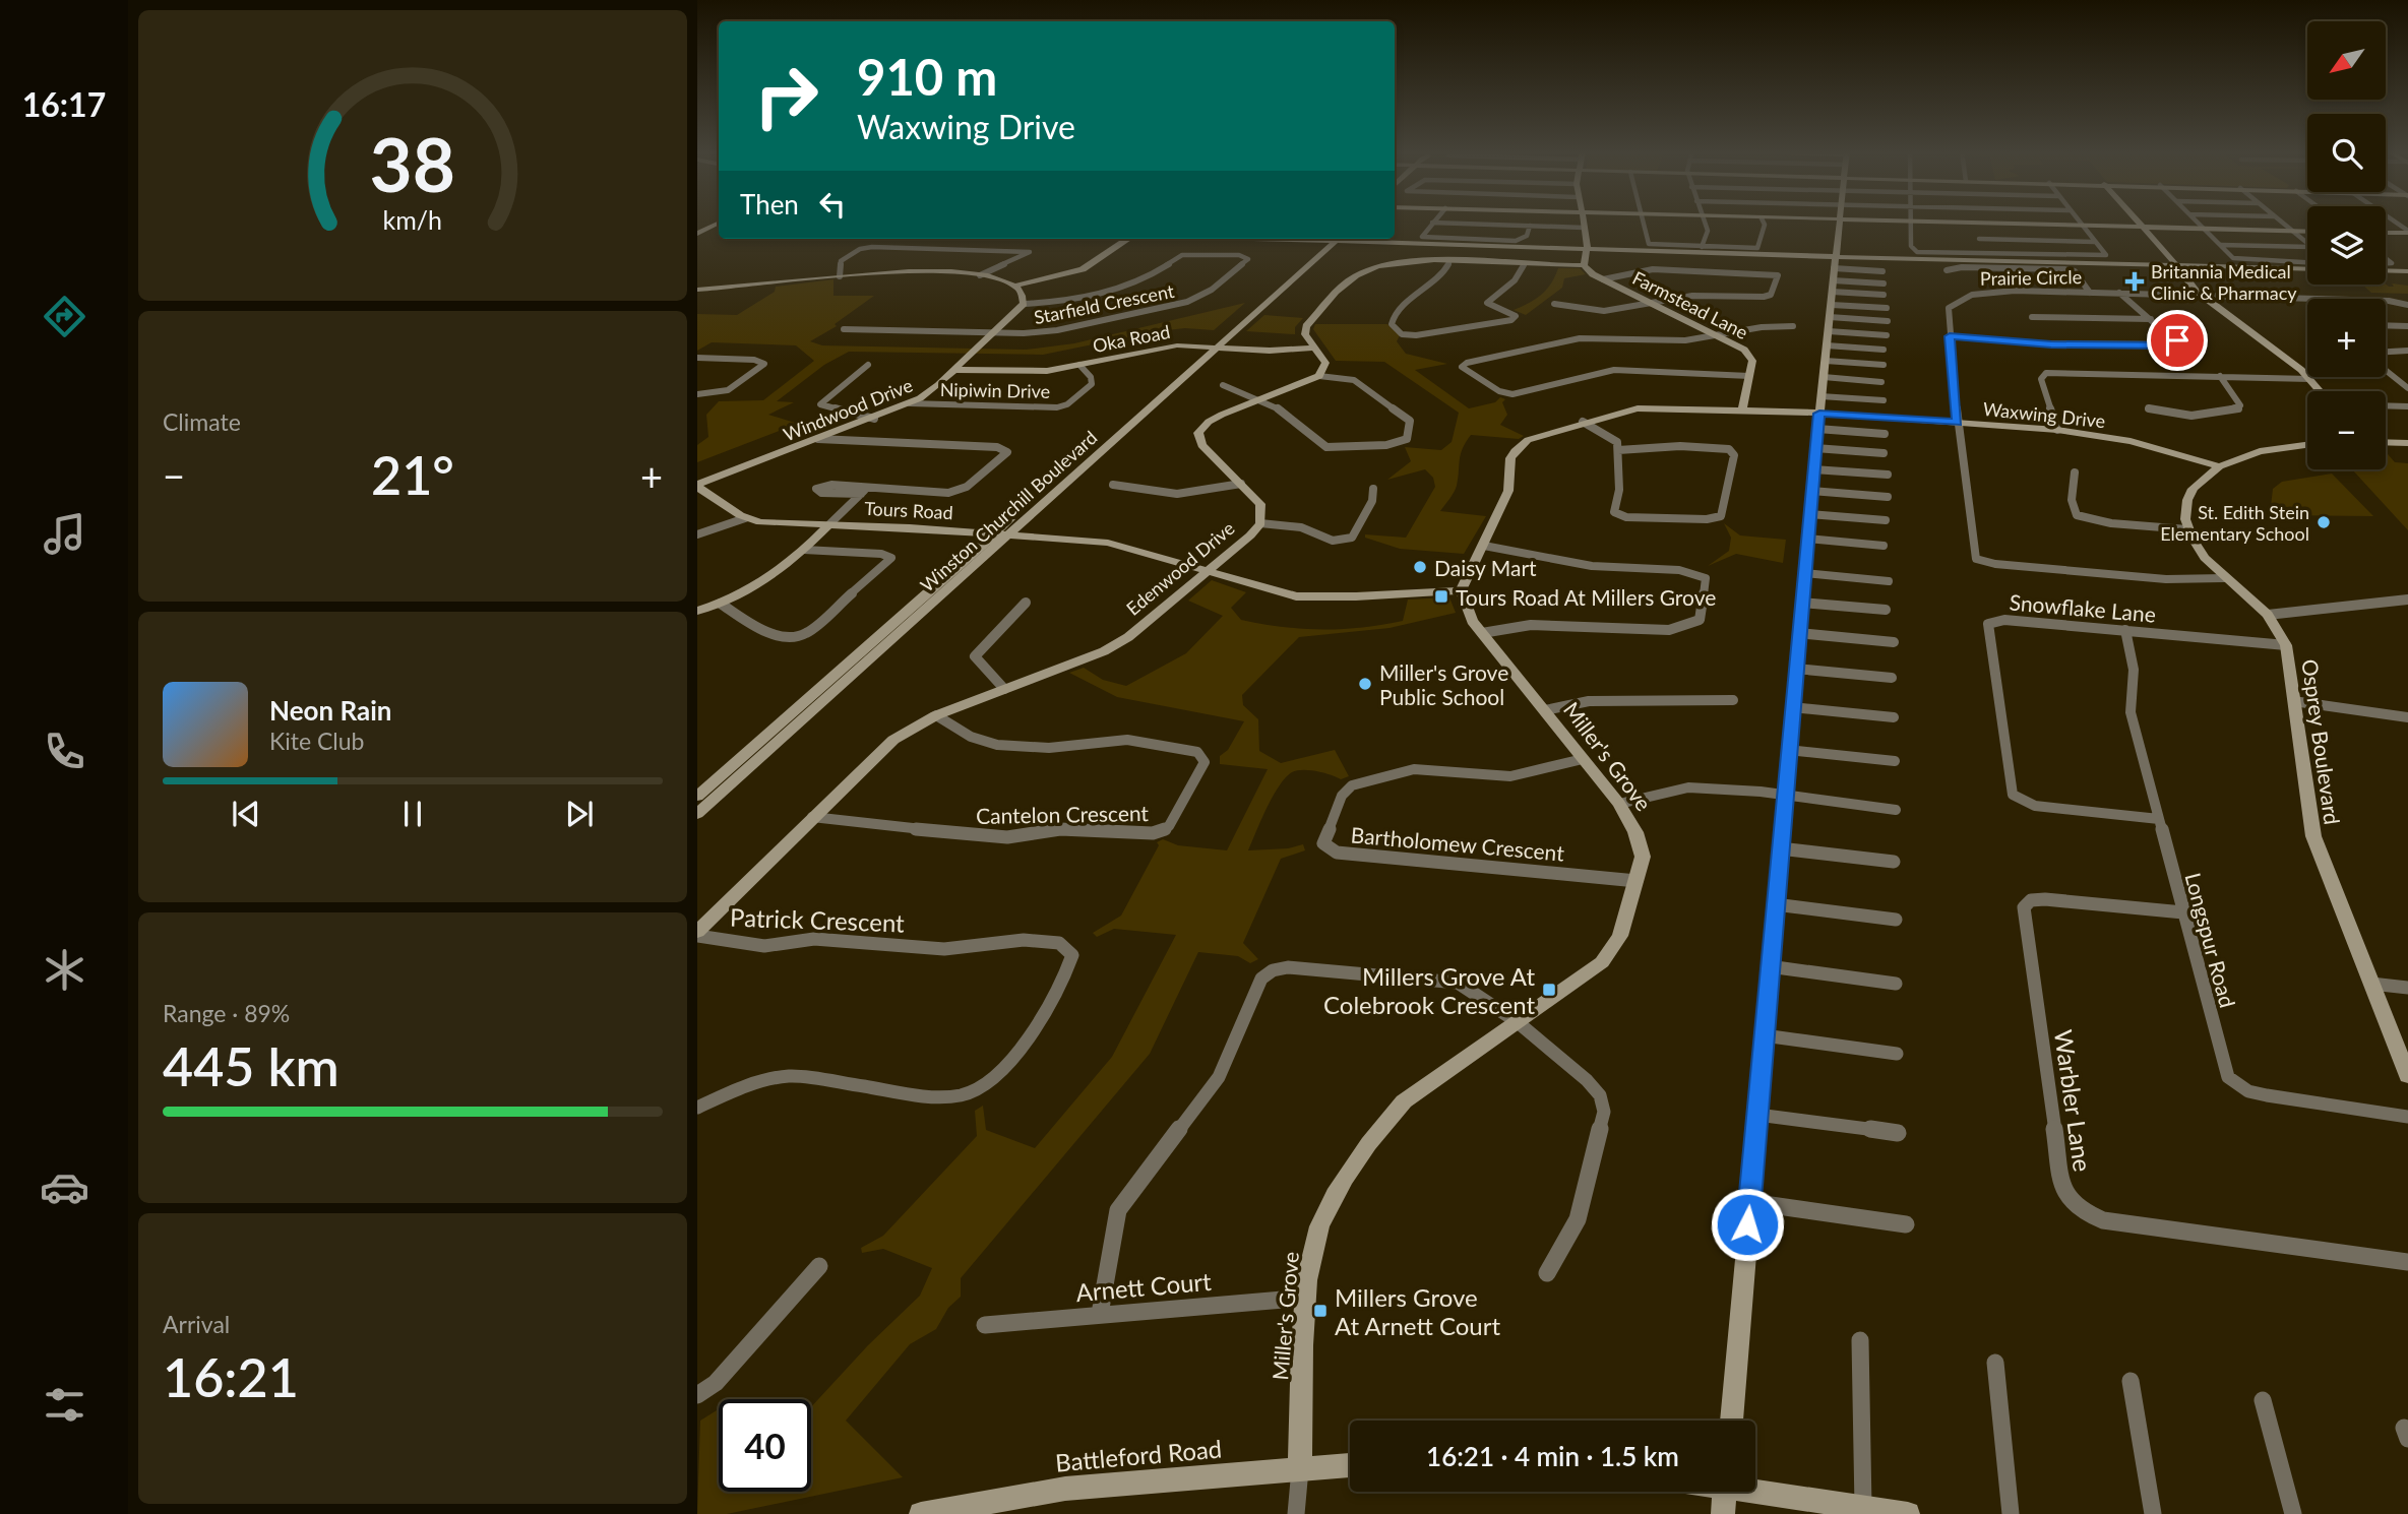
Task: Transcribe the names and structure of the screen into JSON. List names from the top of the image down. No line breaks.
{"streets":{"street":["Prairie Circle","Starfield Crescent","Farmstead Lane","Oka Road","Nipiwin Drive","Windwood Drive","Waxwing Drive","Tours Road","Winston Churchill Boulevard","Edenwood Drive","Snowflake Lane","Osprey Boulevard","Miller's Grove","Cantelon Crescent","Bartholomew Crescent","Patrick Crescent","Longspur Road","Warbler Lane","Arnett Court","Battleford Road"]},"crossings":[["Prairie Circle","Waxwing Drive"],["Prairie Circle","Osprey Boulevard"],["Starfield Crescent","Windwood Drive"],["Oka Road","Nipiwin Drive"],["Oka Road","Windwood Drive"],["Oka Road","Winston Churchill Boulevard"],["Nipiwin Drive","Windwood Drive"],["Windwood Drive","Tours Road"],["Tours Road","Winston Churchill Boulevard"],["Tours Road","Edenwood Drive"],["Tours Road","Miller's Grove"],["Edenwood Drive","Cantelon Crescent"],["Edenwood Drive","Patrick Crescent"],["Snowflake Lane","Osprey Boulevard"],["Snowflake Lane","Longspur Road"],["Miller's Grove","Bartholomew Crescent"],["Miller's Grove","Arnett Court"],["Miller's Grove","Battleford Road"],["Longspur Road","Warbler Lane"]],"places":{"health":["Britannia Medical Clinic & Pharmacy"],"other":["St. Edith Stein Elementary School","Daisy Mart","Miller's Grove Public School"],"transit":["Tours Road At Millers Grove","Millers Grove At Colebrook Crescent","Millers Grove At Arnett Court"]},"north":"bottom left","page":{"tabs":"16:17","map_buttons":["+","−"],"turn":["910 m","Waxwing Drive"],"then":"Then","tile":["Climate",["Range · 89%","445 km"],["Arrival","16:21"]],"heat":["−","21°","+"],"song":["Neon Rain","Kite Club"],"limit":"40","trip":"16:21 · 4 min · 1.5 km","gauge":["38","km/h"]}}
